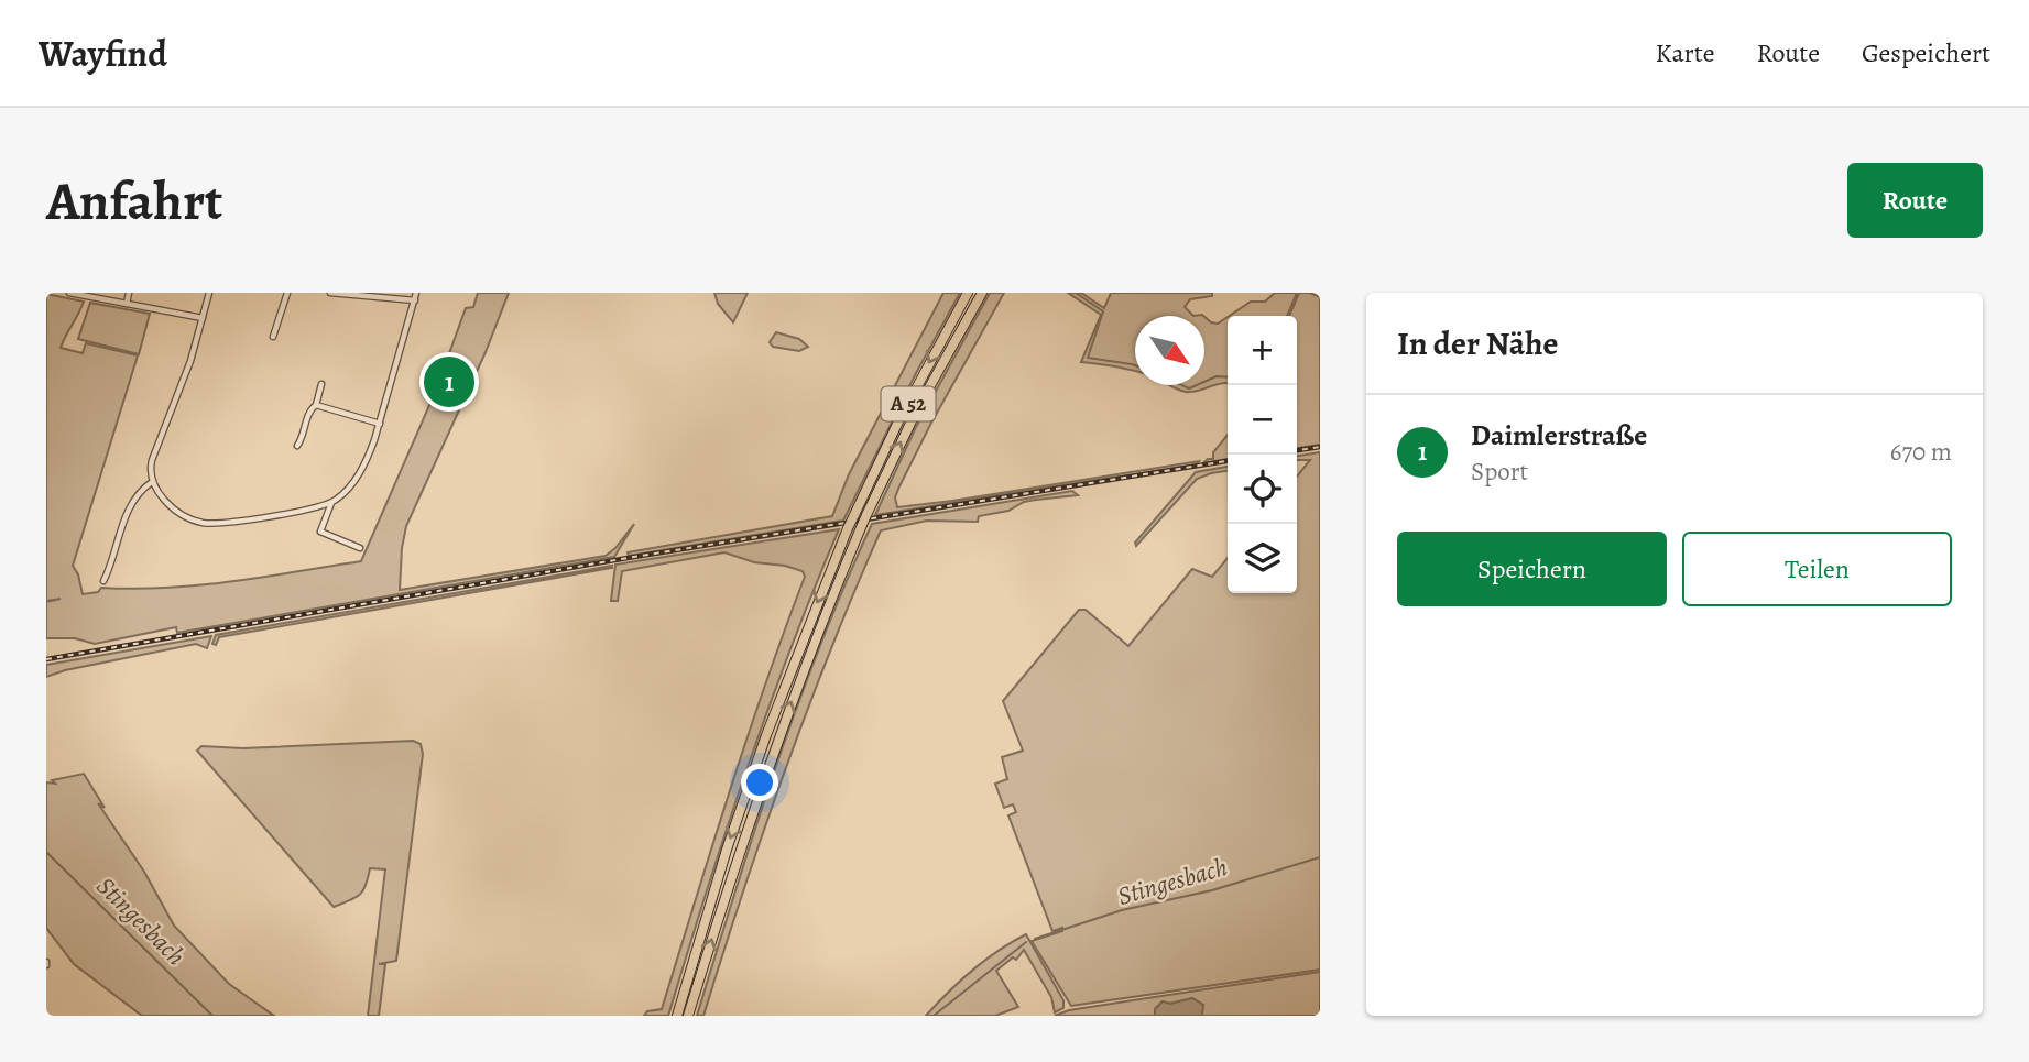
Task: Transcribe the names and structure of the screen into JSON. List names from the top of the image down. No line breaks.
{"streets":{"highway":["A 52"]},"water":["Stingesbach"],"north":"bottom right","page":{"header":"Wayfind","nav":["Karte","Route","Gespeichert"],"buttons":["Route",["Speichern","Teilen"]],"title":"Anfahrt","heading":"In der Nähe","map_buttons":["+","−"],"pins":"1","list":[{"mark":"1","name":"Daimlerstraße","note":"Sport","value":"670 m"}]}}
